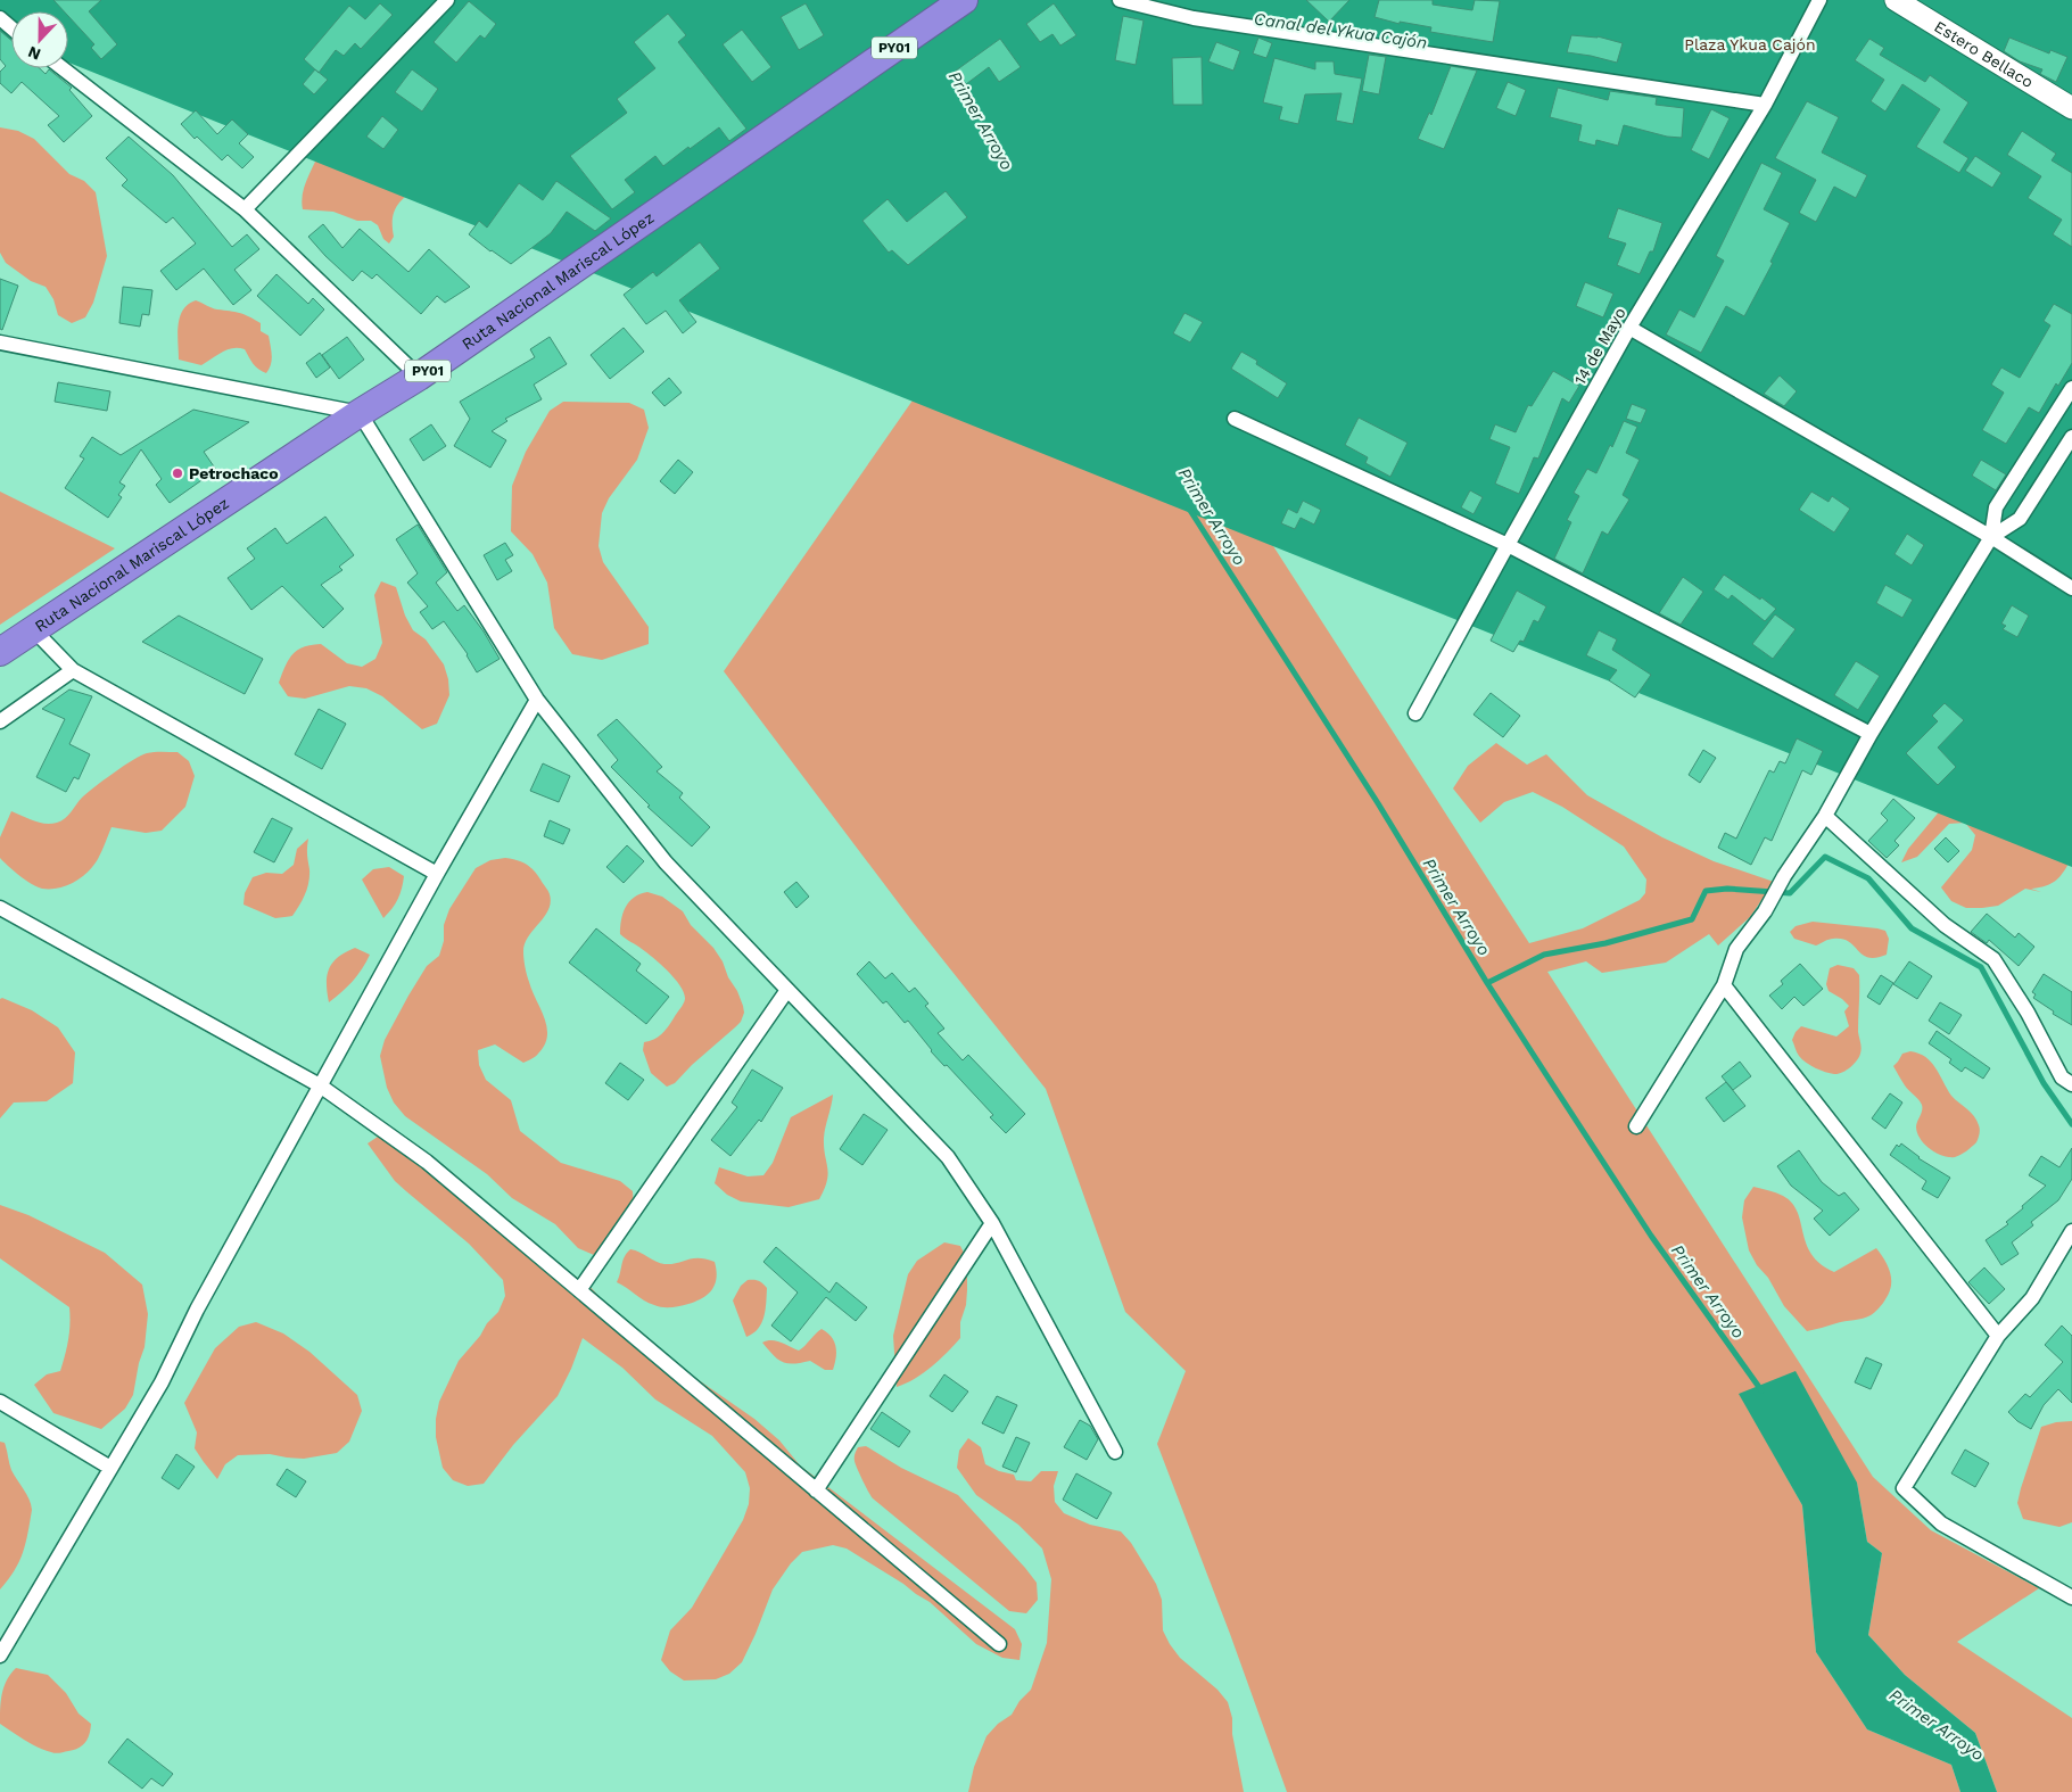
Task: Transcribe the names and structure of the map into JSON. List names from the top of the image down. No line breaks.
{"streets":{"highway":["PY01","Ruta Nacional Mariscal López"],"street":["Estero Bellaco","14 de Mayo"]},"water":["Canal del Ykua Cajón","Primer Arroyo"],"parks":["Plaza Ykua Cajón"],"places":["Petrochaco"],"north":"bottom"}
